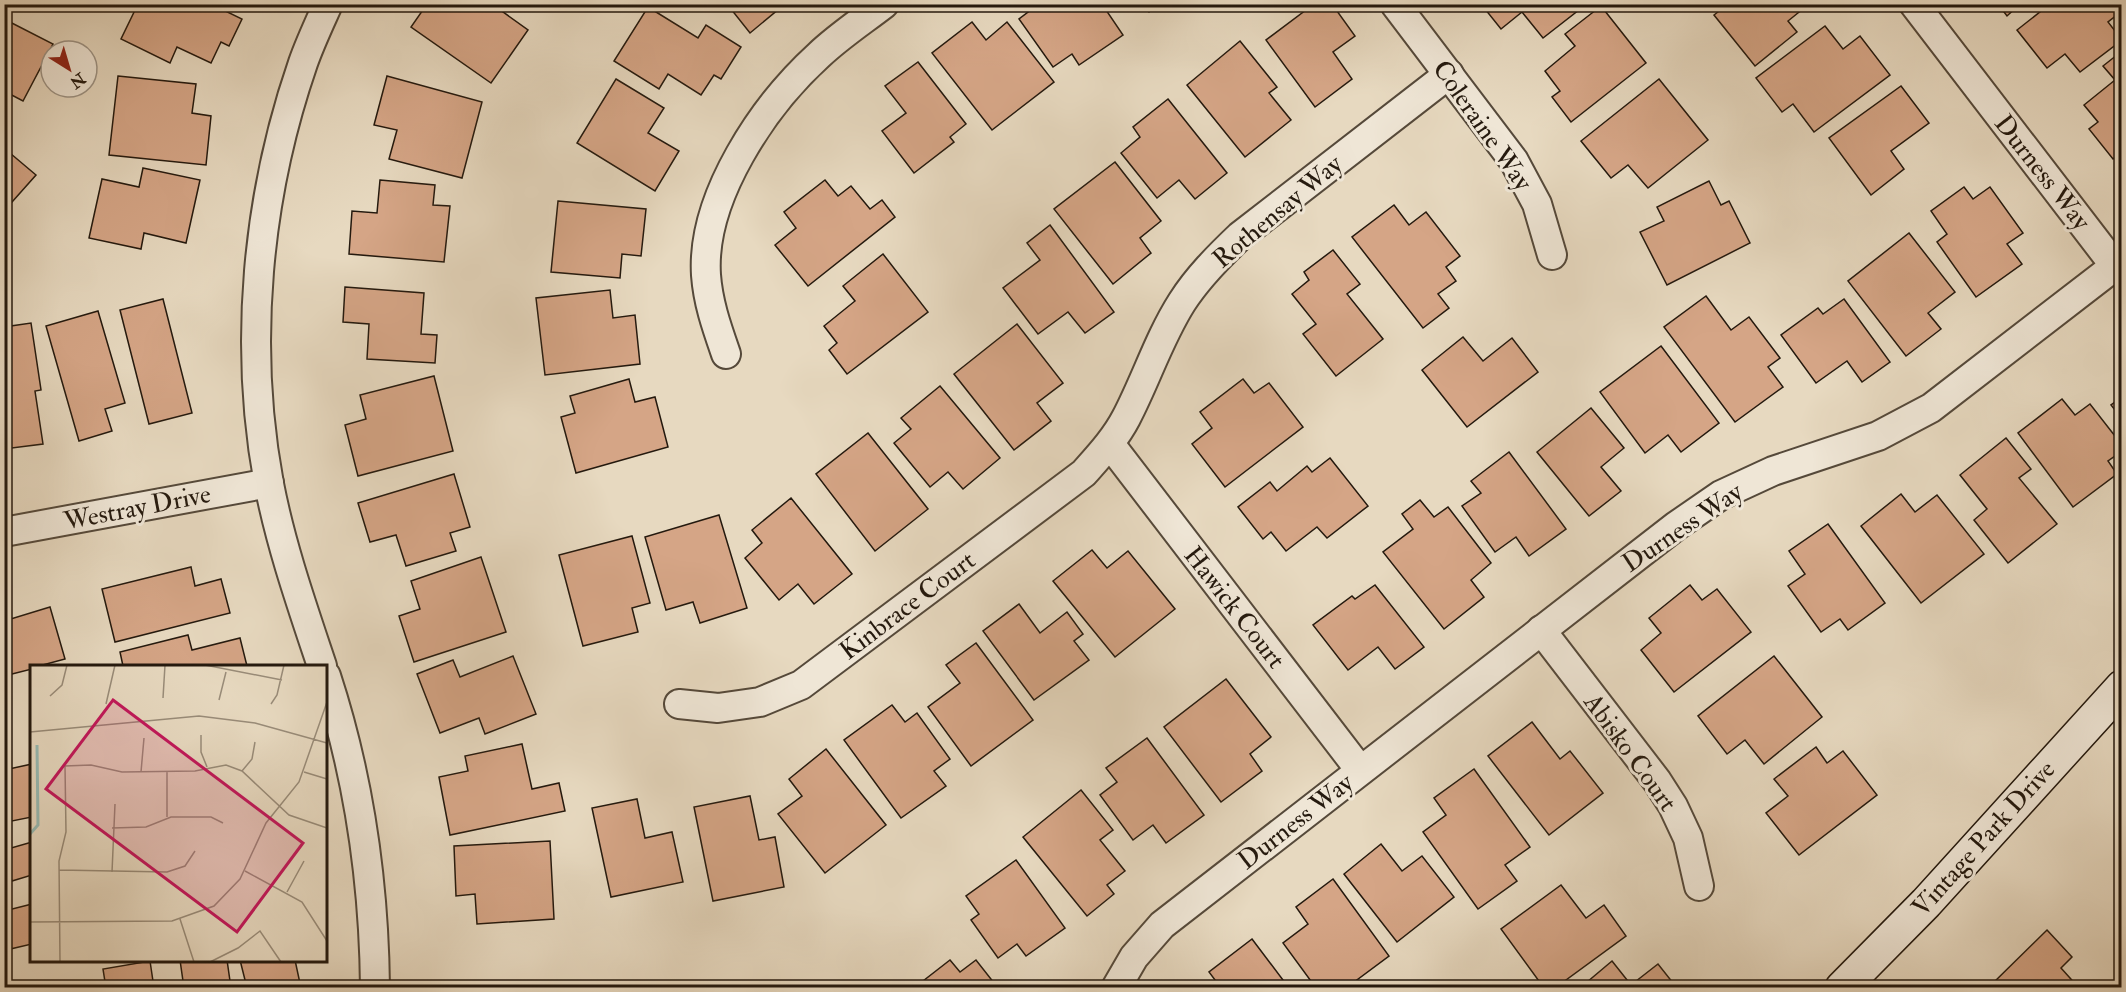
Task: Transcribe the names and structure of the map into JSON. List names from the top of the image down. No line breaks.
{"streets":{"street":["Coleraine Way","Durness Way","Rothensay Way","Westray Drive","Kinbrace Court","Hawick Court","Abisko Court","Vintage Park Drive"]},"crossings":[["Coleraine Way","Rothensay Way"],["Durness Way","Hawick Court"],["Durness Way","Abisko Court"],["Rothensay Way","Kinbrace Court"],["Rothensay Way","Hawick Court"],["Kinbrace Court","Hawick Court"]],"north":"bottom right"}
